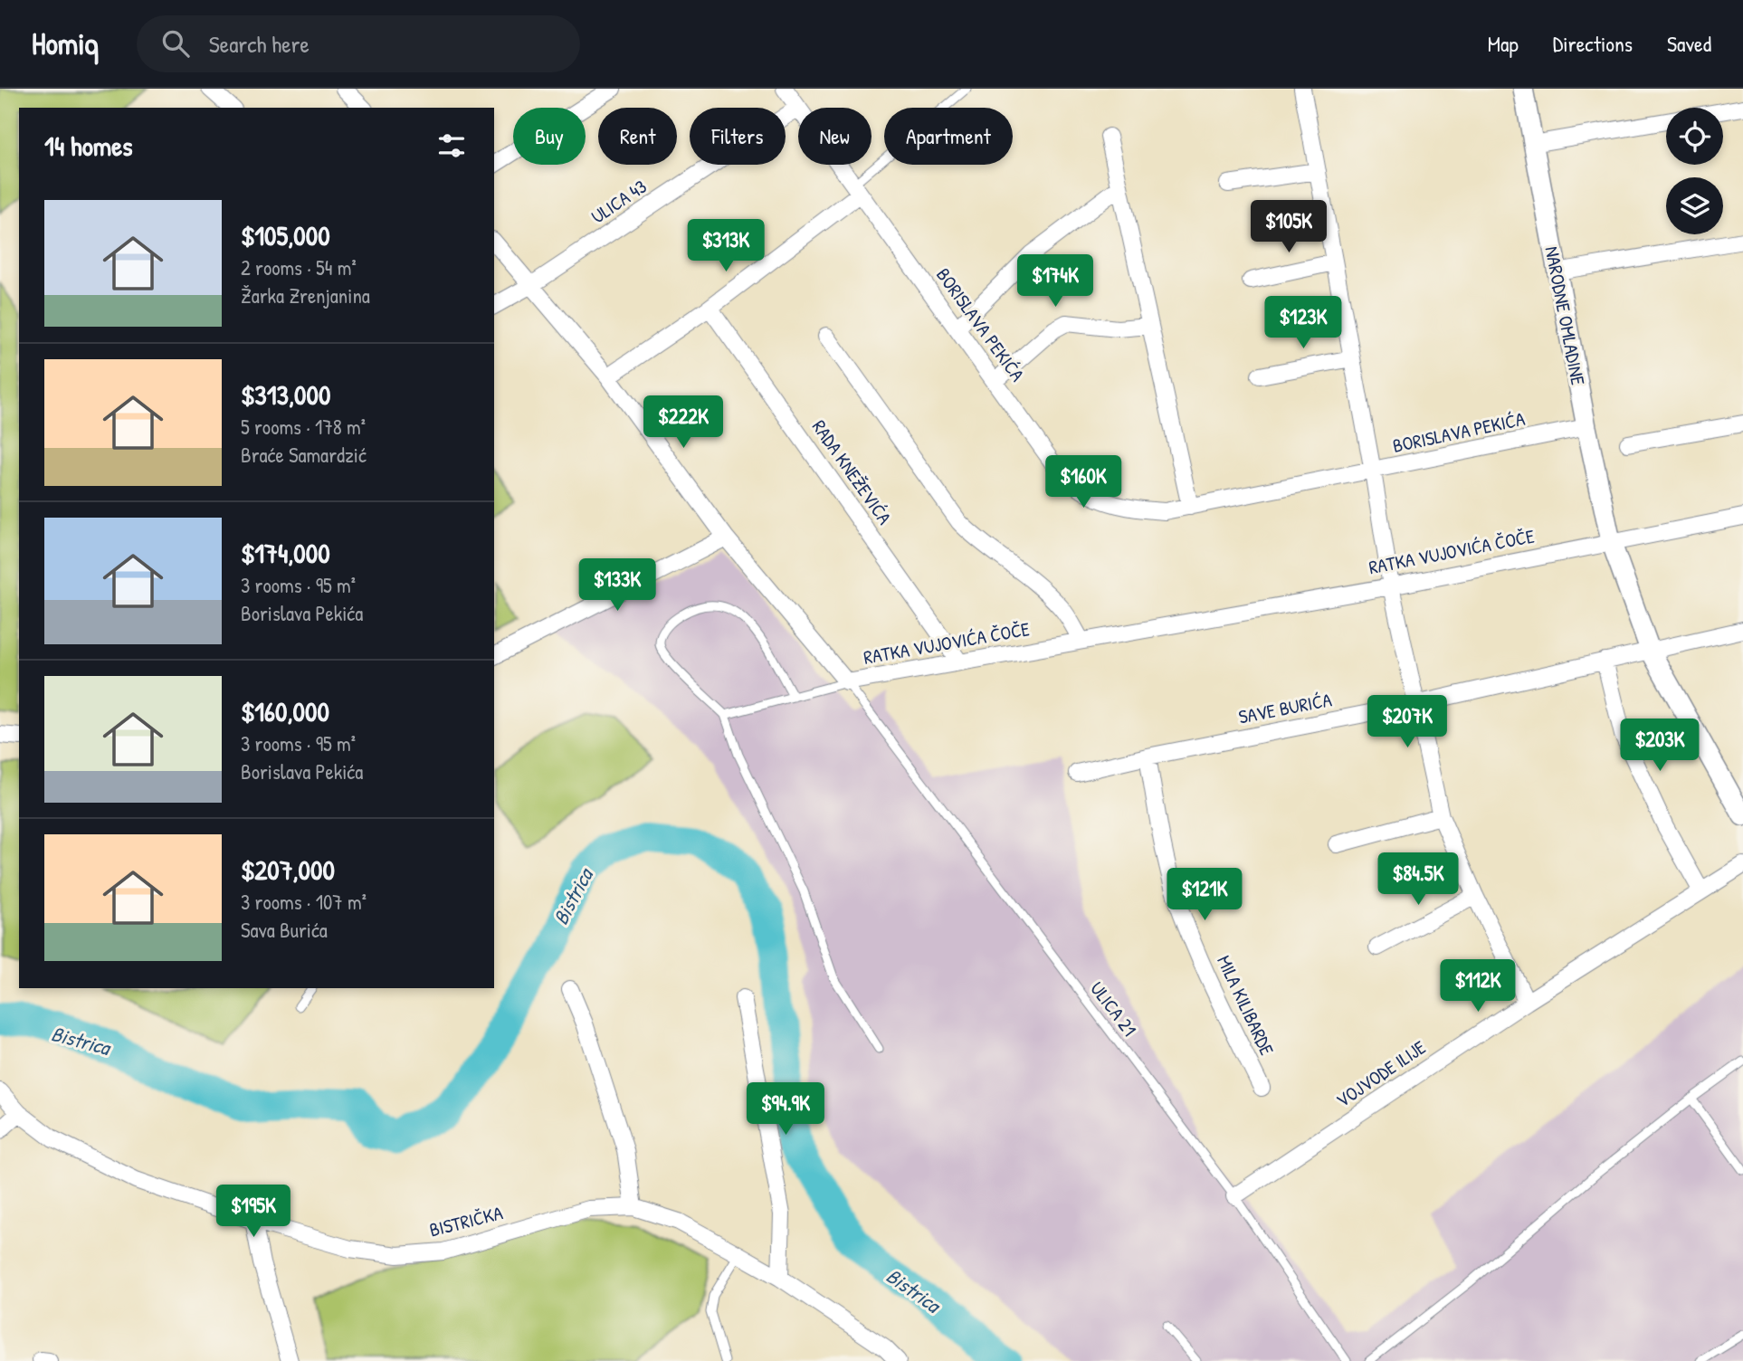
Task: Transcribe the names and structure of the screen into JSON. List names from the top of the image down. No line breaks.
{"streets":{"street":["ULICA 43","NARODNE OMLADINE","BORISLAVA PEKIĆA","RADA KNEŽEVIĆA","RATKA VUJOVIĆA ČOČE","SAVE BURIĆA","MILA KILIBARDE","VOJVODE ILIJE","BISTRIČKA"],"lane":["ULICA 21"]},"crossings":[["ULICA 43","BORISLAVA PEKIĆA"],["ULICA 43","RATKA VUJOVIĆA ČOČE"],["NARODNE OMLADINE","BORISLAVA PEKIĆA"],["NARODNE OMLADINE","RATKA VUJOVIĆA ČOČE"],["NARODNE OMLADINE","SAVE BURIĆA"],["RADA KNEŽEVIĆA","RATKA VUJOVIĆA ČOČE"],["RATKA VUJOVIĆA ČOČE","ULICA 21"],["SAVE BURIĆA","MILA KILIBARDE"],["ULICA 21","VOJVODE ILIJE"]],"water":["Bistrica"],"page":{"header":"Homiq","search":"Search here","nav":["Map","Directions","Saved"],"chip":["Buy","Rent","Filters","New","Apartment"],"heading":"14 homes","list":[{"name":"$105,000","note":"2 rooms · 54 m² · Žarka Zrenjanina"},{"name":"$313,000","note":"5 rooms · 178 m² · Braće Samardzić"},{"name":"$174,000","note":"3 rooms · 95 m² · Borislava Pekića"},{"name":"$160,000","note":"3 rooms · 95 m² · Borislava Pekića"},{"name":"$207,000","note":"3 rooms · 107 m² · Sava Burića"}],"price":["$105K","$313K","$174K","$123K","$222K","$160K","$133K","$207K","$203K","$84.5K","$121K","$112K","$94.9K","$195K"]}}
